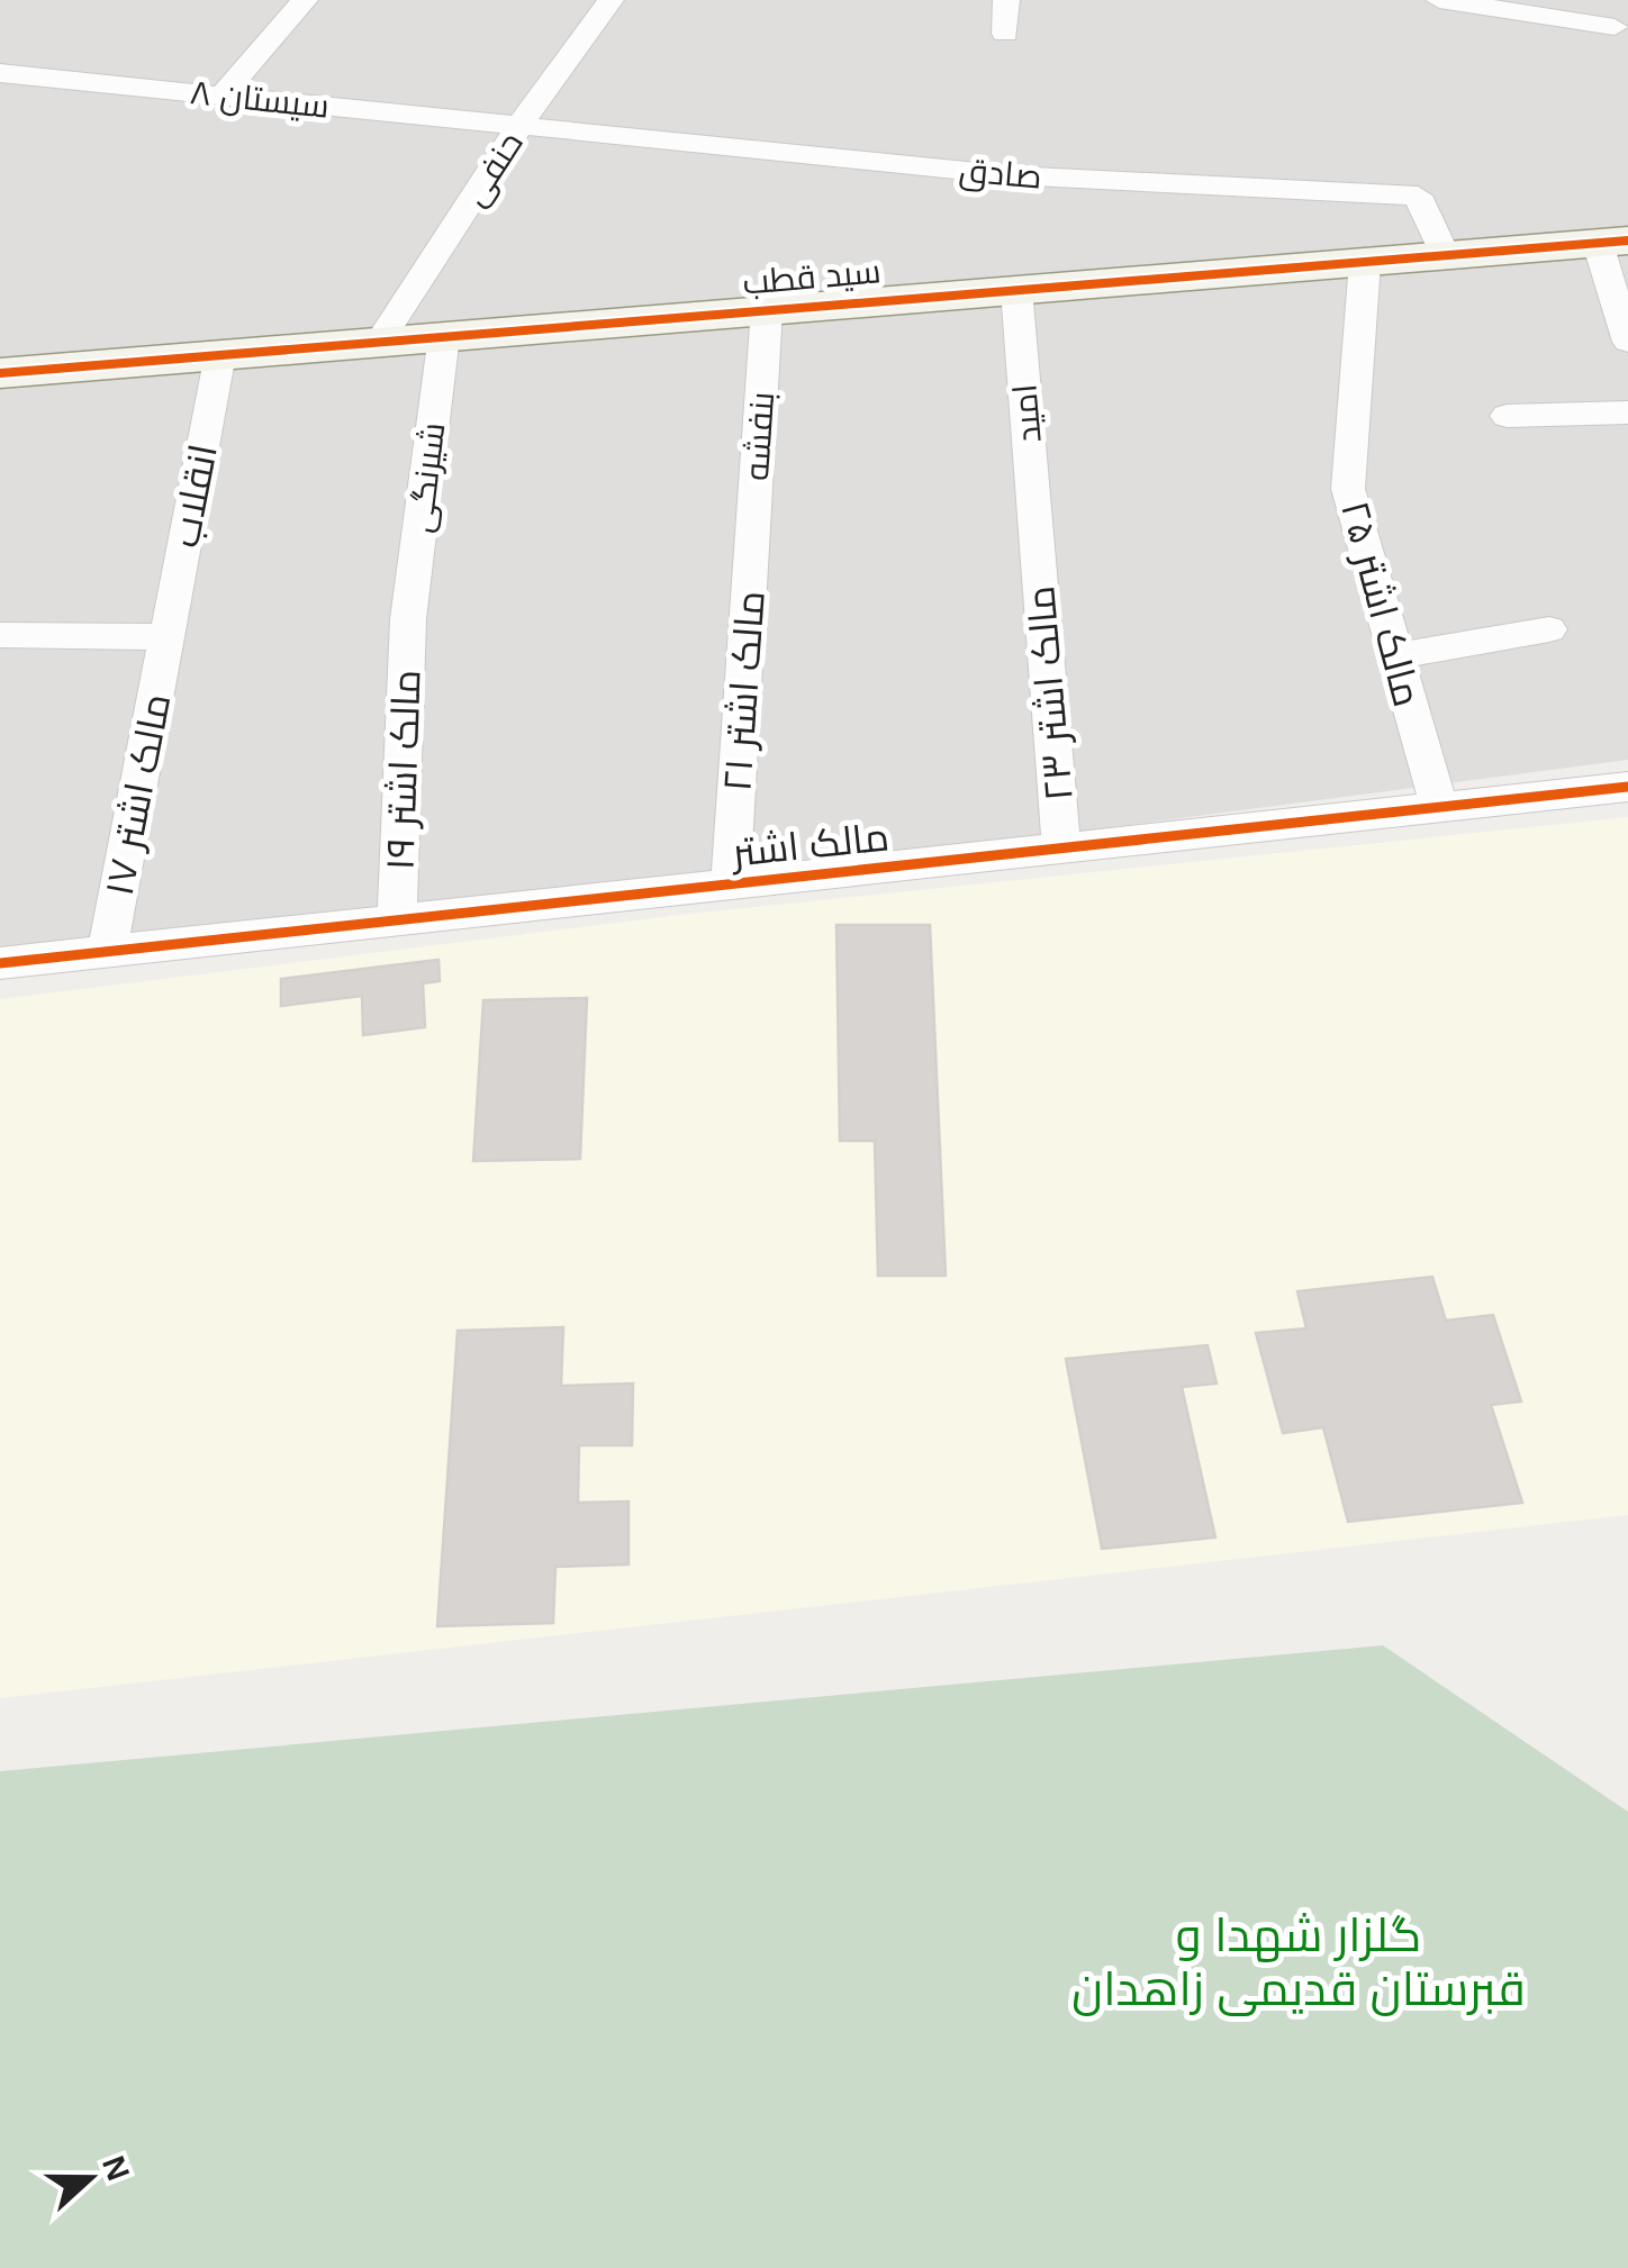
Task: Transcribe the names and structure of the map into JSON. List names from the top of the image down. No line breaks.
{"streets":{"street":["سیستان ۸","حنفی","صادق","سید قطب","امید","بنفشه","شیرنگی","انقلاب","مالک اشتر ۲۵","مالک اشتر ۲۱","مالک اشتر ۲۳","مالک اشتر ۱۹","مالک اشتر ۱۷","مالک اشتر"]},"crossings":[["سیستان ۸","حنفی"],["سیستان ۸","صادق"],["حنفی","صادق"],["حنفی","سید قطب"],["صادق","سید قطب"],["سید قطب","امید"],["سید قطب","بنفشه"],["سید قطب","شیرنگی"],["سید قطب","انقلاب"],["سید قطب","مالک اشتر ۲۵"],["امید","مالک اشتر ۲۳"],["بنفشه","مالک اشتر ۲۱"],["شیرنگی","مالک اشتر ۱۹"],["انقلاب","مالک اشتر ۱۷"],["مالک اشتر ۲۵","مالک اشتر"],["مالک اشتر ۲۱","مالک اشتر"],["مالک اشتر ۲۳","مالک اشتر"],["مالک اشتر ۱۹","مالک اشتر"],["مالک اشتر ۱۷","مالک اشتر"]],"parks":["گلزار شهدا و قبرستان قدیمی زاهدان"],"north":"right"}
